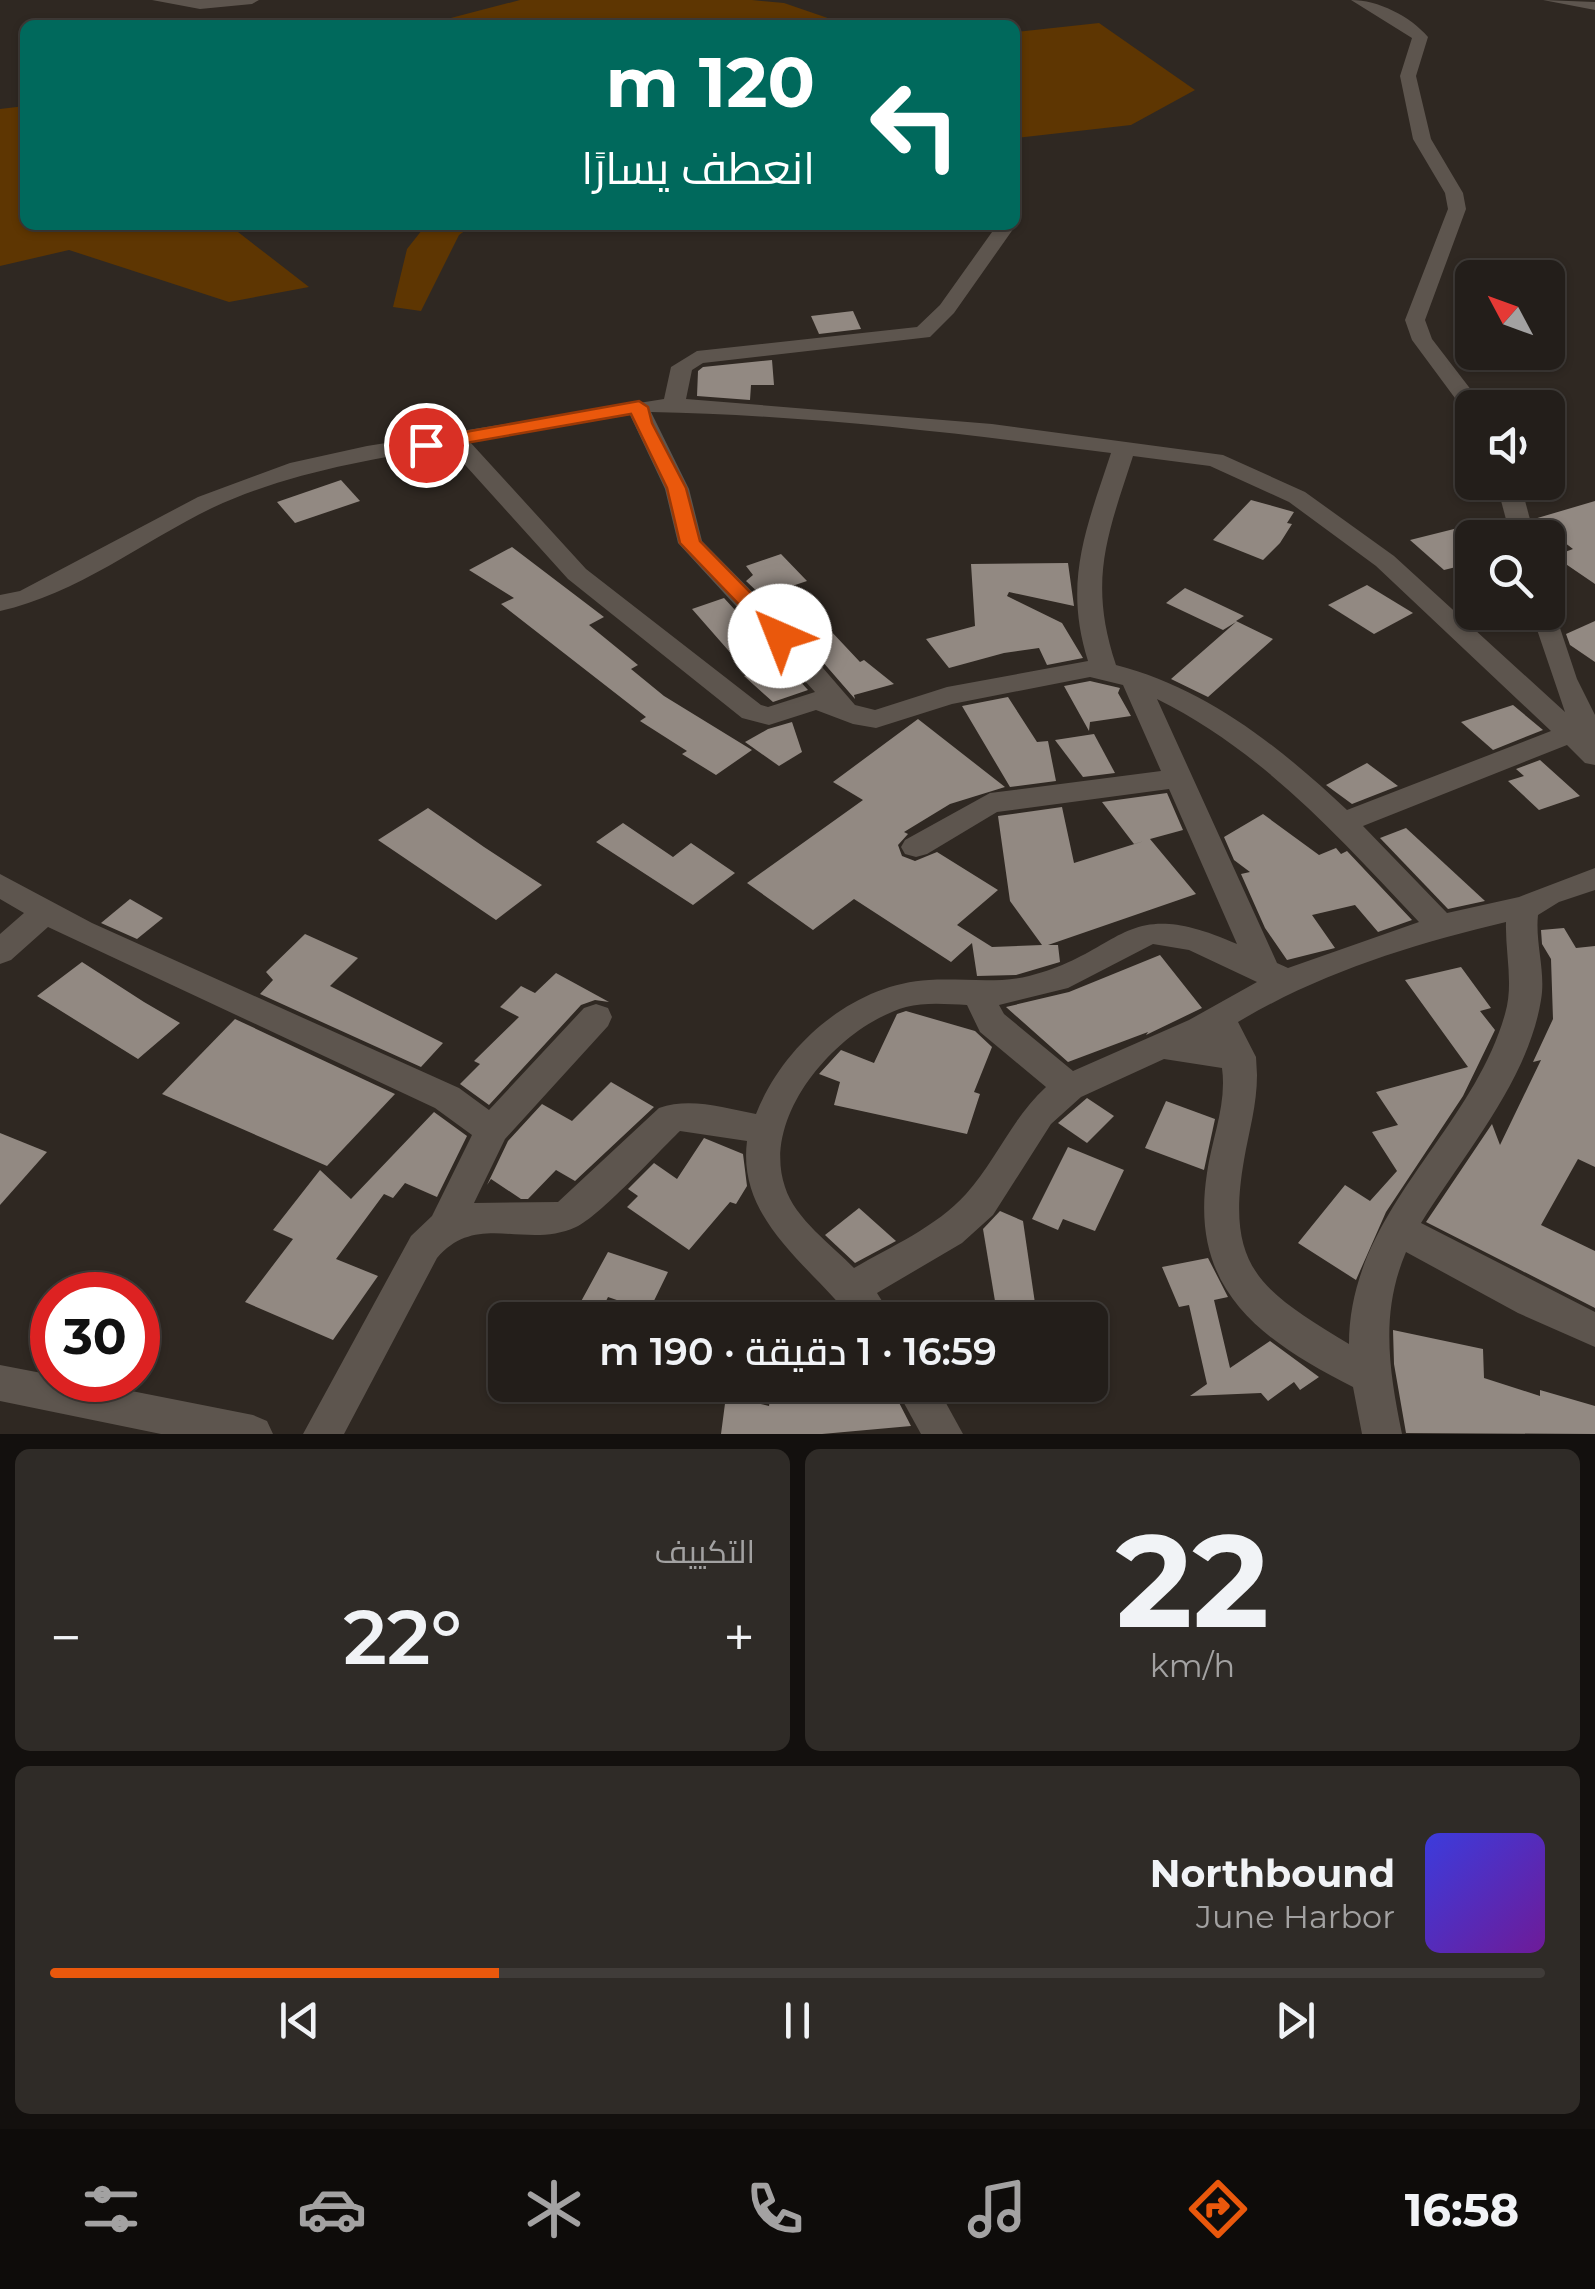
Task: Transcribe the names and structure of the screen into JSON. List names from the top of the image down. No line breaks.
{"north":"top left","page":{"turn":["120 m","انعطف يسارًا"],"limit":"30","trip":"16:59 · 1 دقيقة · 190 m","tile":[["22","km/h"],"التكييف"],"heat":["−","22°","+"],"song":["Northbound","June Harbor"],"tabs":"16:58"}}
